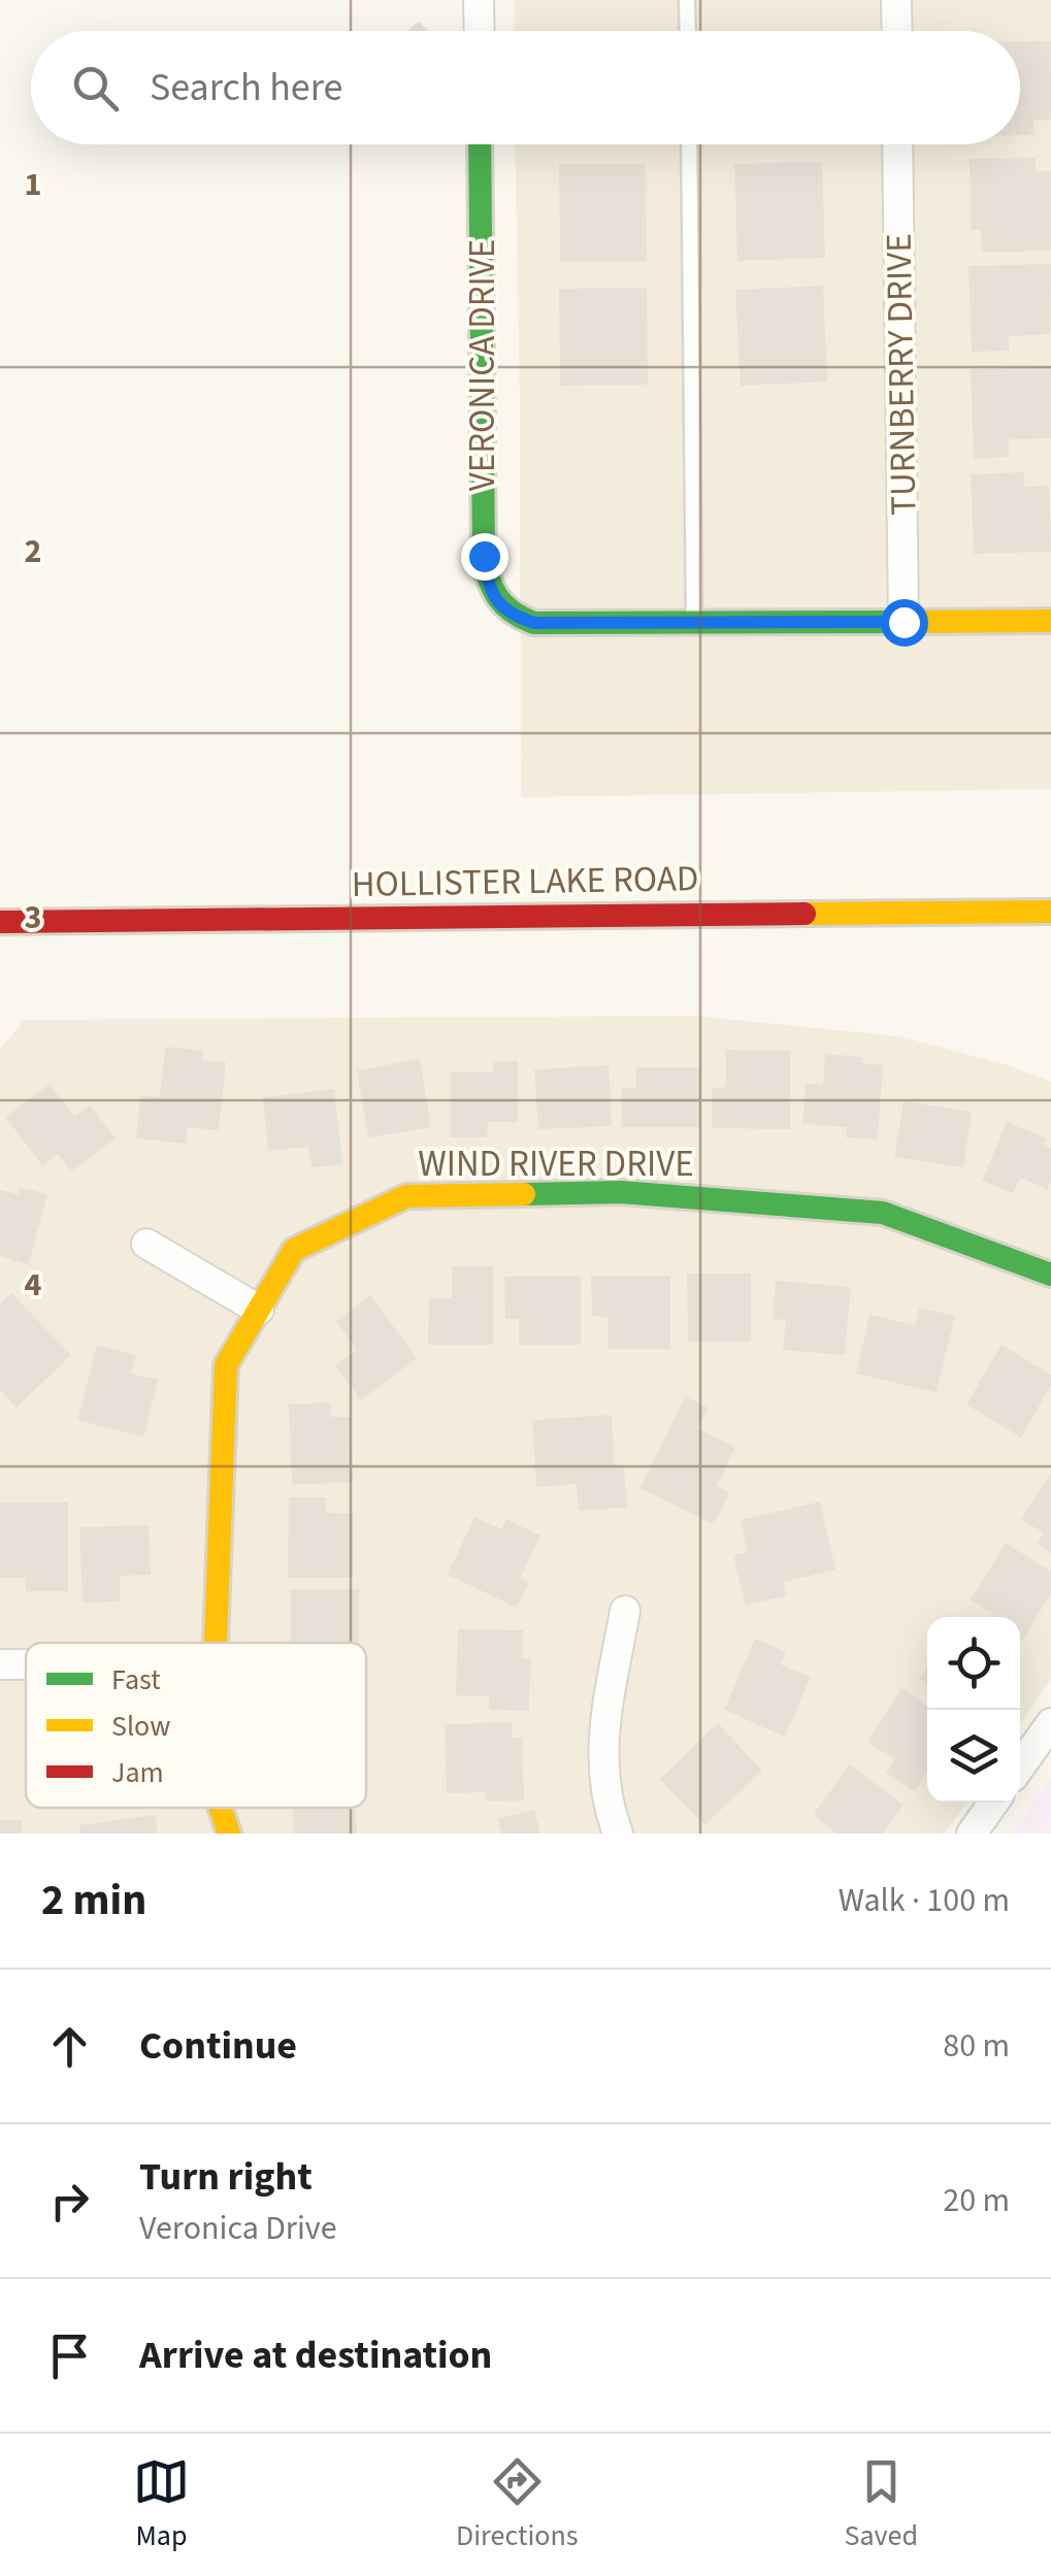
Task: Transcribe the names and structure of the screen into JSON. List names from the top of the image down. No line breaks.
{"streets":{"street":["VERONICA DRIVE","TURNBERRY DRIVE","HOLLISTER LAKE ROAD","WIND RIVER DRIVE"]},"legend":["Fast","Slow","Jam"],"page":{"search":"Search here","heading":["2 min","Walk · 100 m"],"list":[["Continue","80 m"],["Turn right","Veronica Drive","20 m"],"Arrive at destination"],"nav":["Map","Directions","Saved"]},"grid":{"rows":["1","2","3","4"]}}
